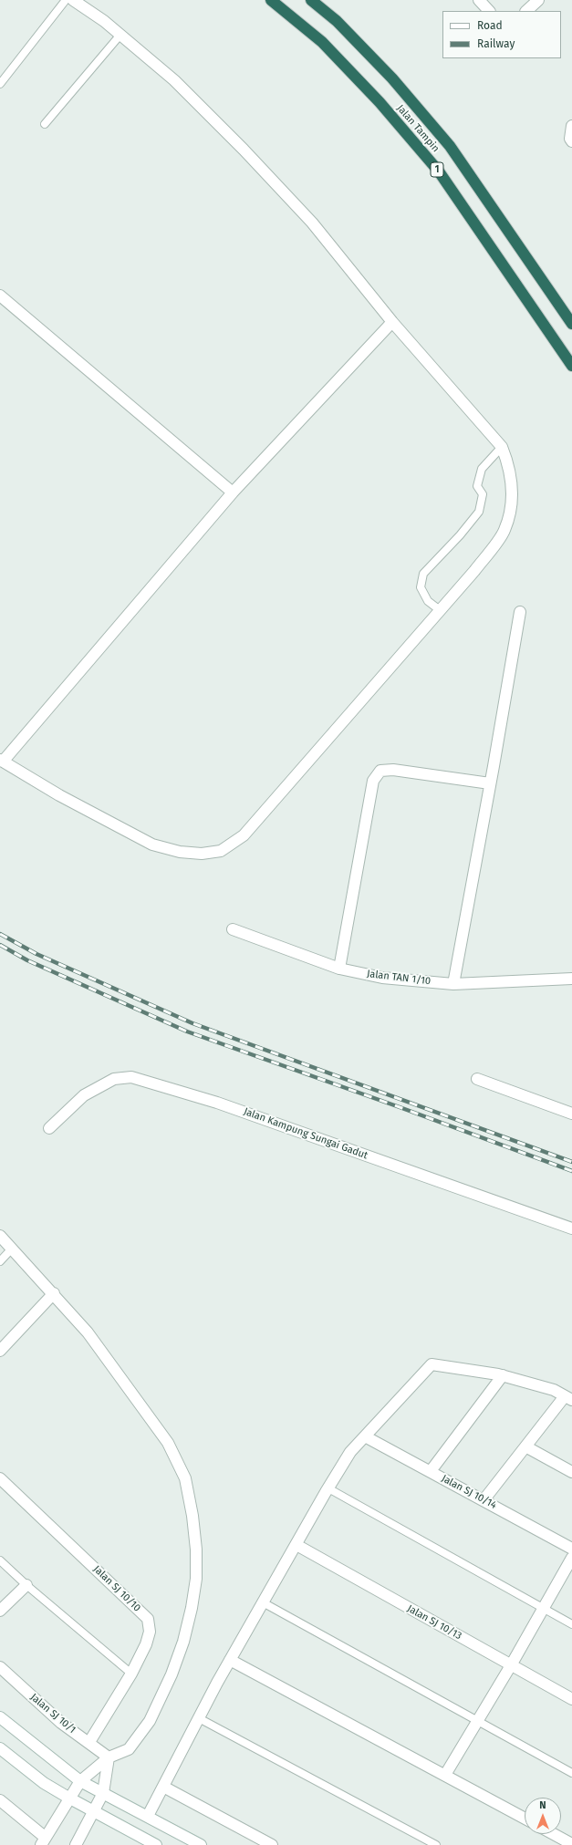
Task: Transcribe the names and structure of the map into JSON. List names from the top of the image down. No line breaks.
{"streets":{"highway":["Jalan Tampin","1"],"street":["Jalan TAN 1/10","Jalan Kampung Sungai Gadut","Jalan SJ 10/14","Jalan SJ 10/10","Jalan SJ 10/13","Jalan SJ 10/1"]},"crossings":[["Jalan SJ 10/10","Jalan SJ 10/1"]],"legend":["Road","Railway"],"north":"top"}
